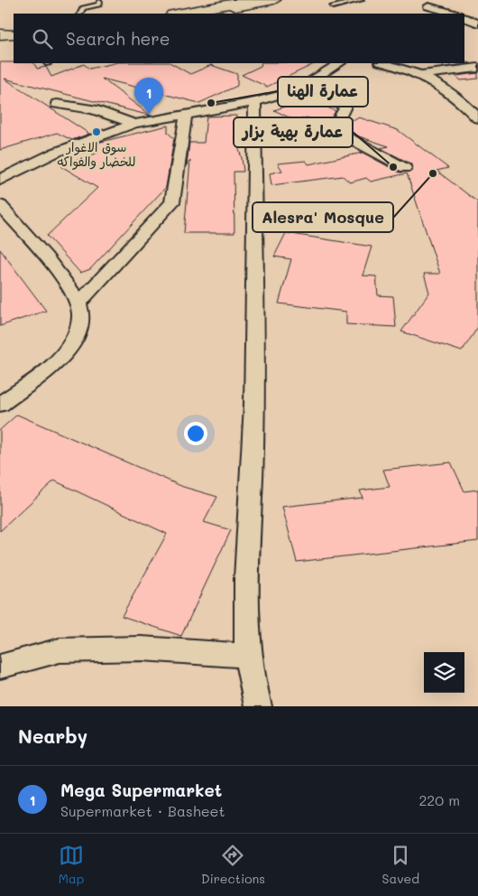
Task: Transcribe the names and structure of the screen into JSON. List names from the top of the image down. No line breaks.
{"places":["عمارة الهنا","سوق الاغوار للخضار والفواكه","عمارة بهية بزار","Alesra' Mosque"],"page":{"search":"Search here","pins":"1","heading":"Nearby","list":[{"mark":"1","name":"Mega Supermarket","note":"Supermarket · Basheet","value":"220 m"}],"nav":["Map","Directions","Saved"]}}
